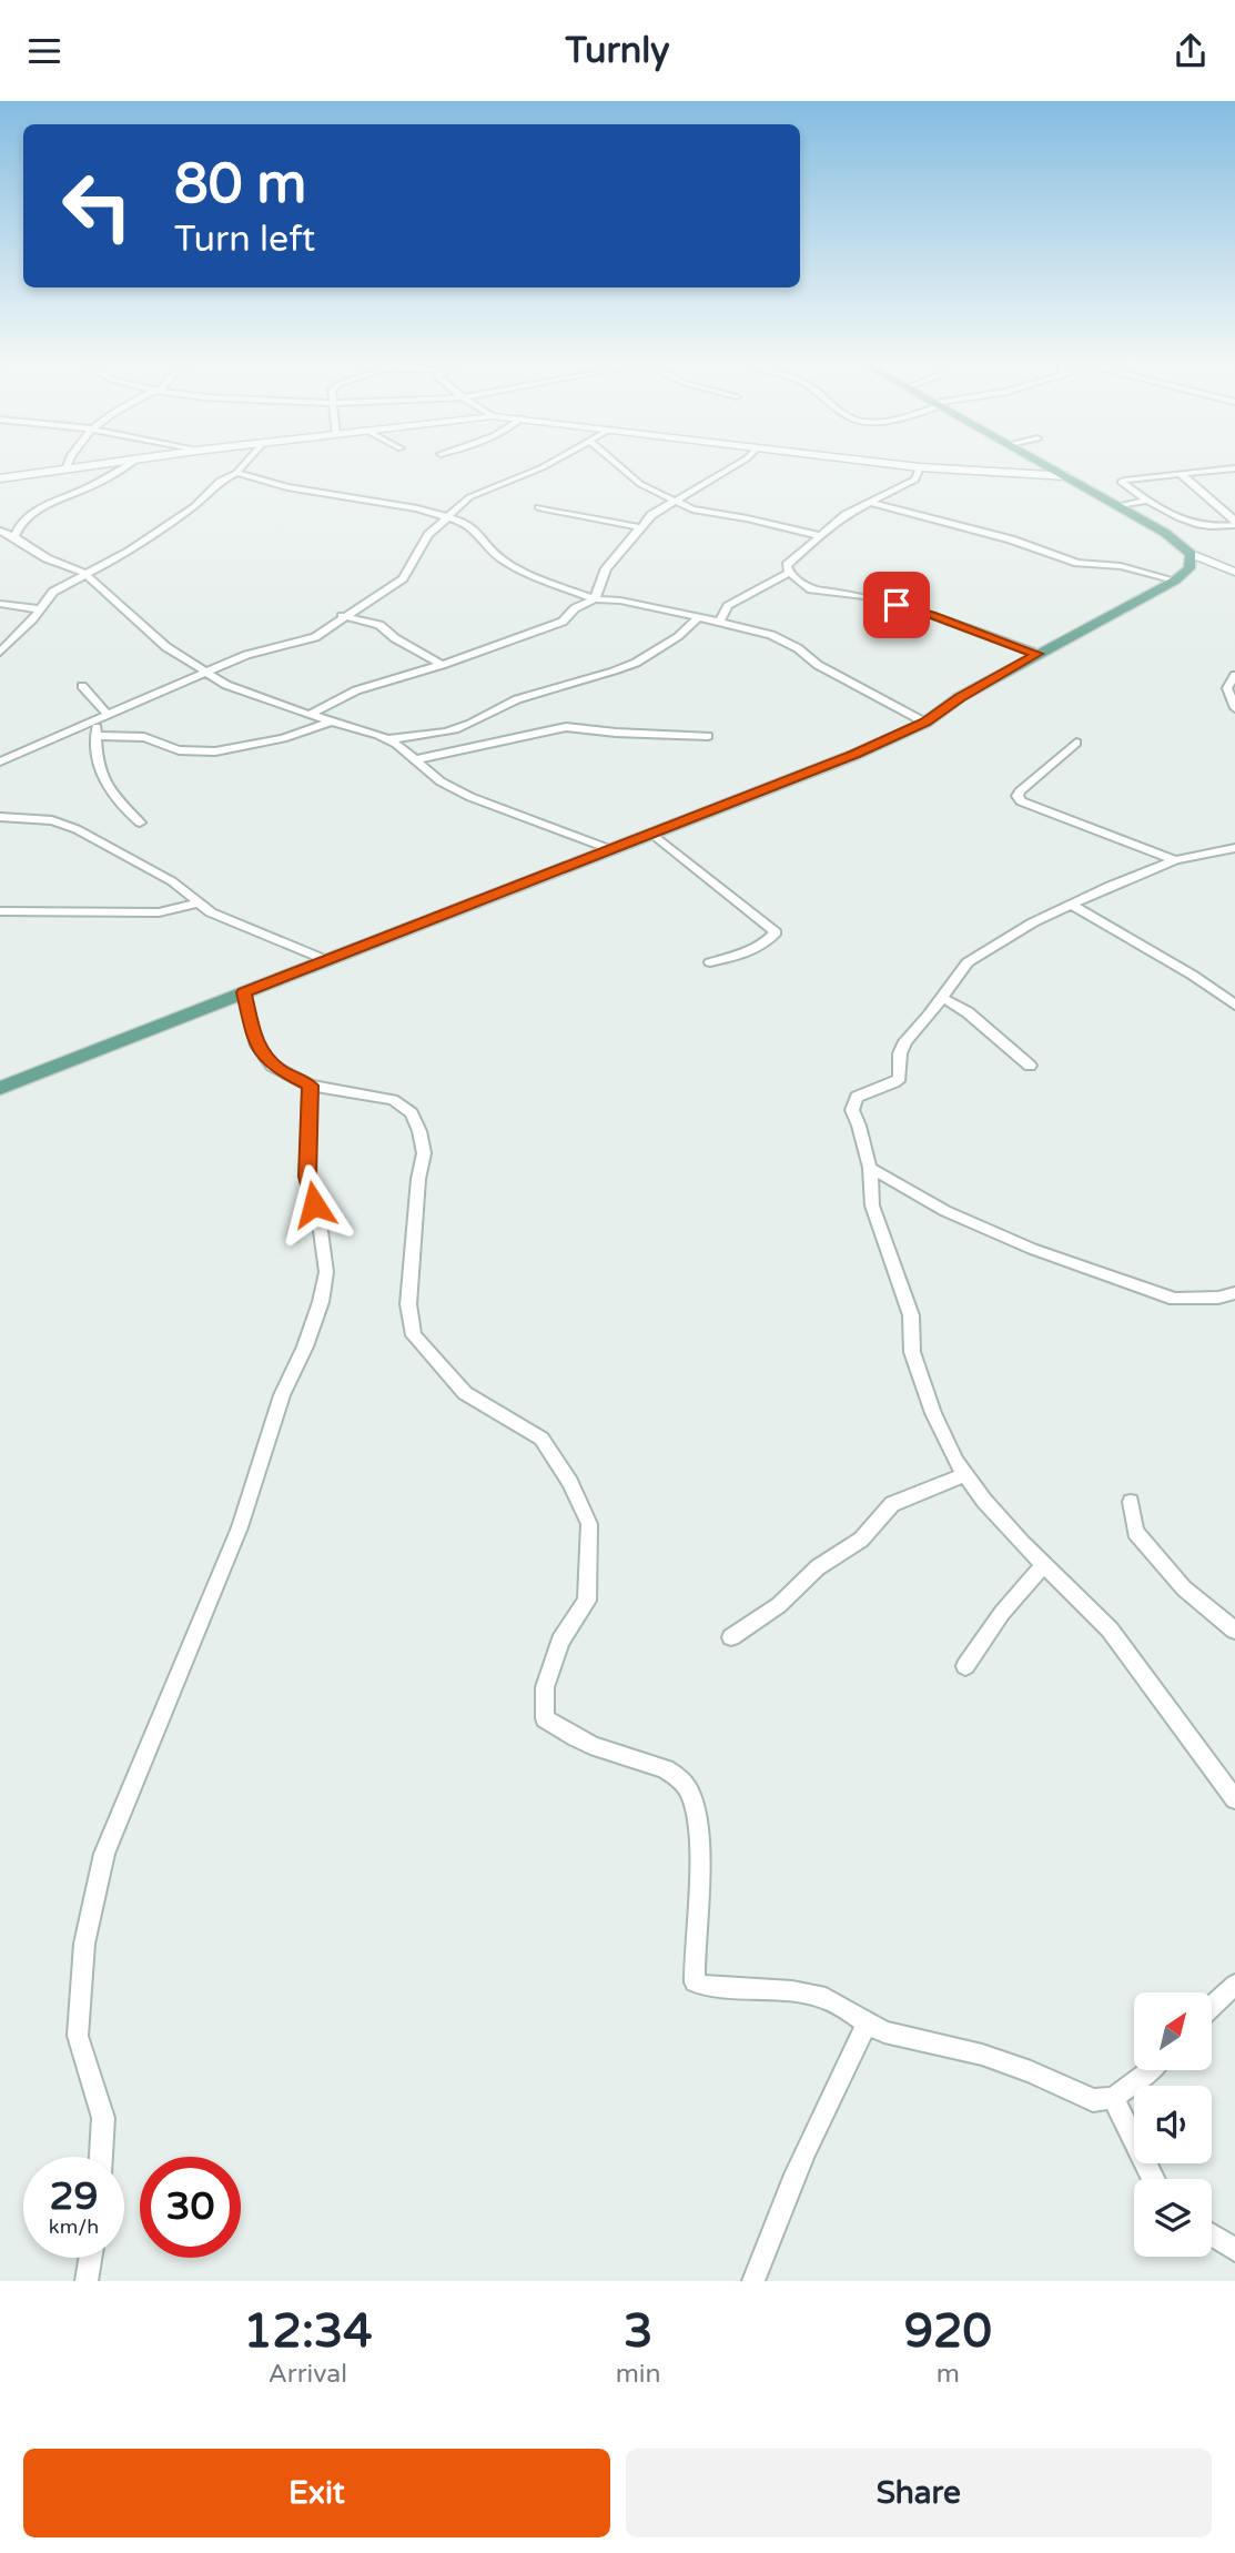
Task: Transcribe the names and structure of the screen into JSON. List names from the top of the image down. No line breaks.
{"north":"top right","page":{"header":"Turnly","turn":["80 m","Turn left"],"speed":"29 km/h","limit":"30","eta":["12:34","Arrival","3","min","920","m"],"buttons":["Exit","Share"]}}
